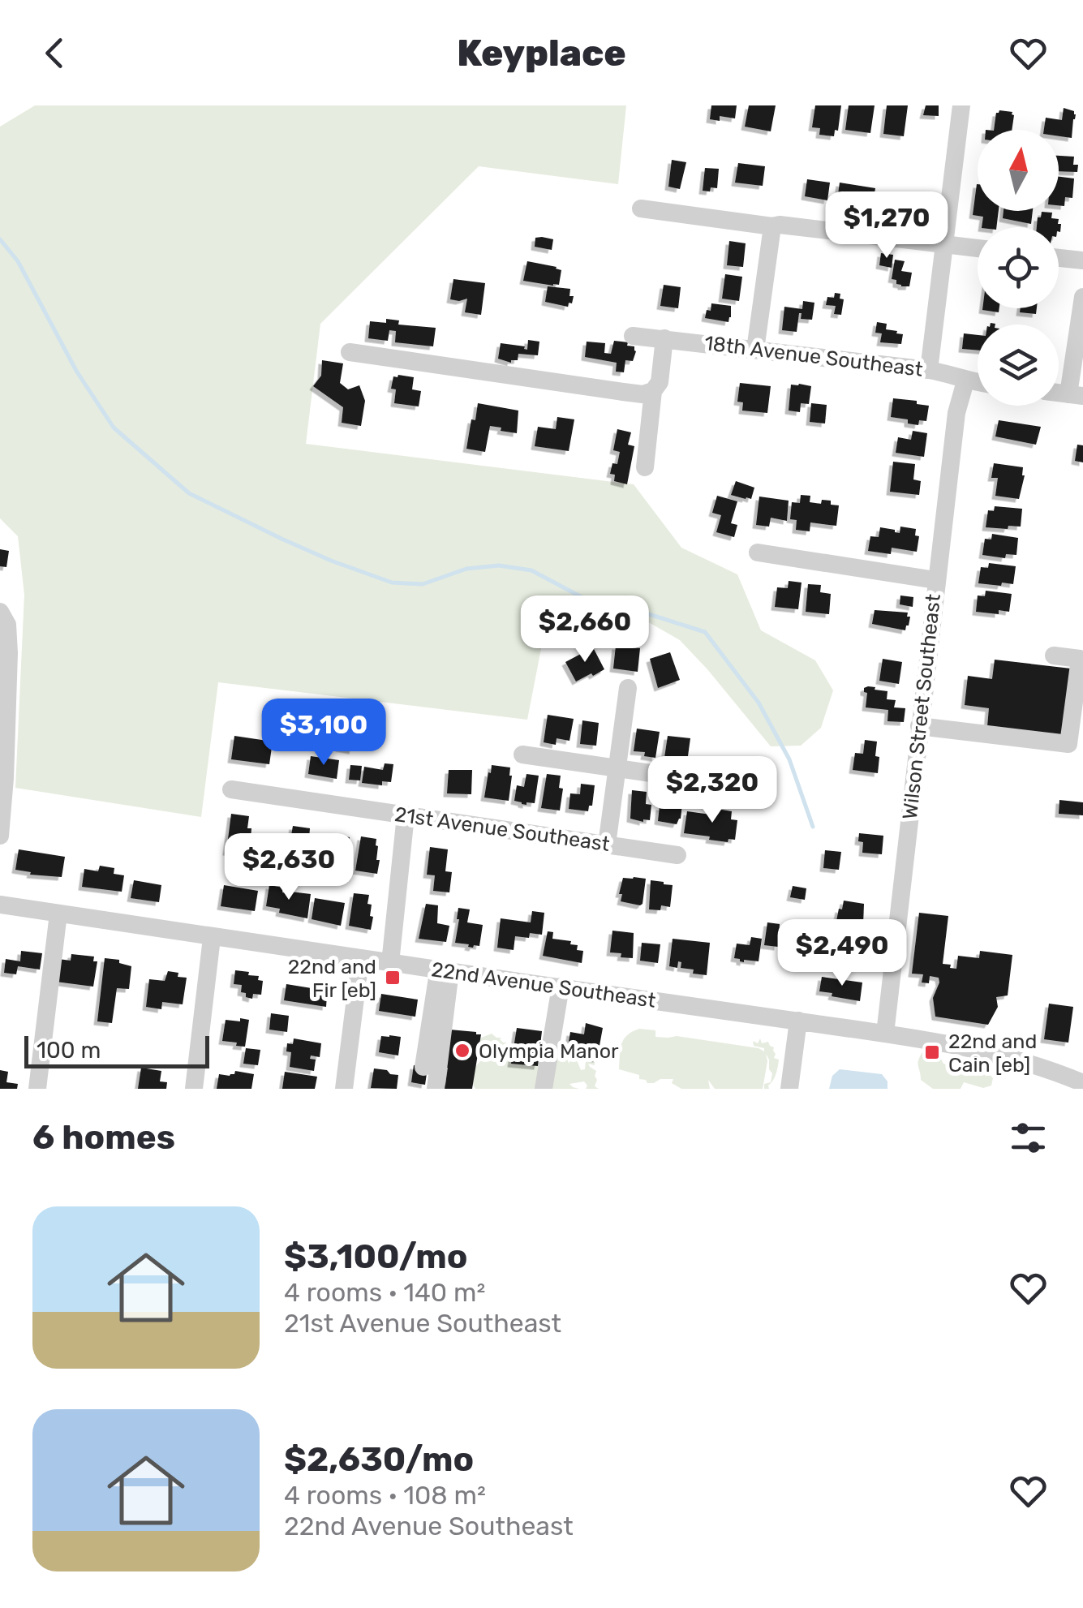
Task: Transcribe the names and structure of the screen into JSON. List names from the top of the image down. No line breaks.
{"streets":{"street":["18th Avenue Southeast","Wilson Street Southeast","21st Avenue Southeast","22nd Avenue Southeast"]},"crossings":[["18th Avenue Southeast","Wilson Street Southeast"],["Wilson Street Southeast","22nd Avenue Southeast"]],"places":{"transit":["22nd and Fir [eb]","22nd and Cain [eb]"],"other":["Olympia Manor"]},"scale_bar":"100 m","north":"top","page":{"header":"Keyplace","price":["$1,270","$2,660","$3,100","$2,320","$2,630","$2,490"],"scale":"100 m","heading":"6 homes","list":[{"name":"$3,100/mo","note":"4 rooms · 140 m² · 21st Avenue Southeast"},{"name":"$2,630/mo","note":"4 rooms · 108 m² · 22nd Avenue Southeast"}]}}
